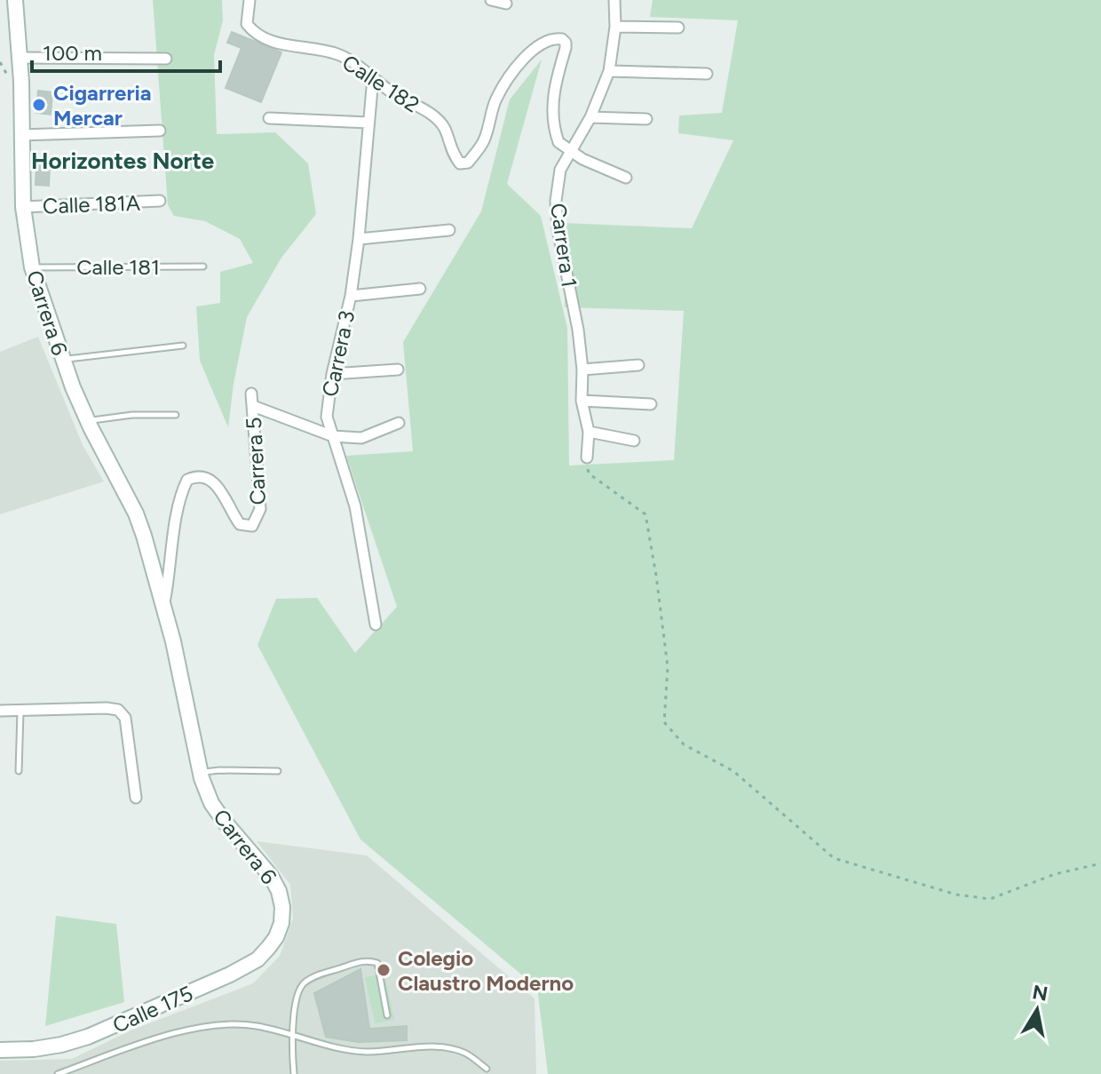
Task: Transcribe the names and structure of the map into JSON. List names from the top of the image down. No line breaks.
{"streets":{"street":["Calle 182","Calle 181A","Carrera 1","Carrera 6","Carrera 3","Carrera 5","Calle 175"],"lane":["Calle 181"]},"crossings":[["Calle 182","Carrera 1"],["Calle 182","Carrera 3"],["Calle 181A","Carrera 6"],["Calle 181","Carrera 6"],["Carrera 6","Carrera 5"],["Carrera 6","Calle 175"]],"districts":["Horizontes Norte"],"places":["Cigarreria Mercar","Colegio Claustro Moderno"],"scale_bar":"100 m","north":"top"}
